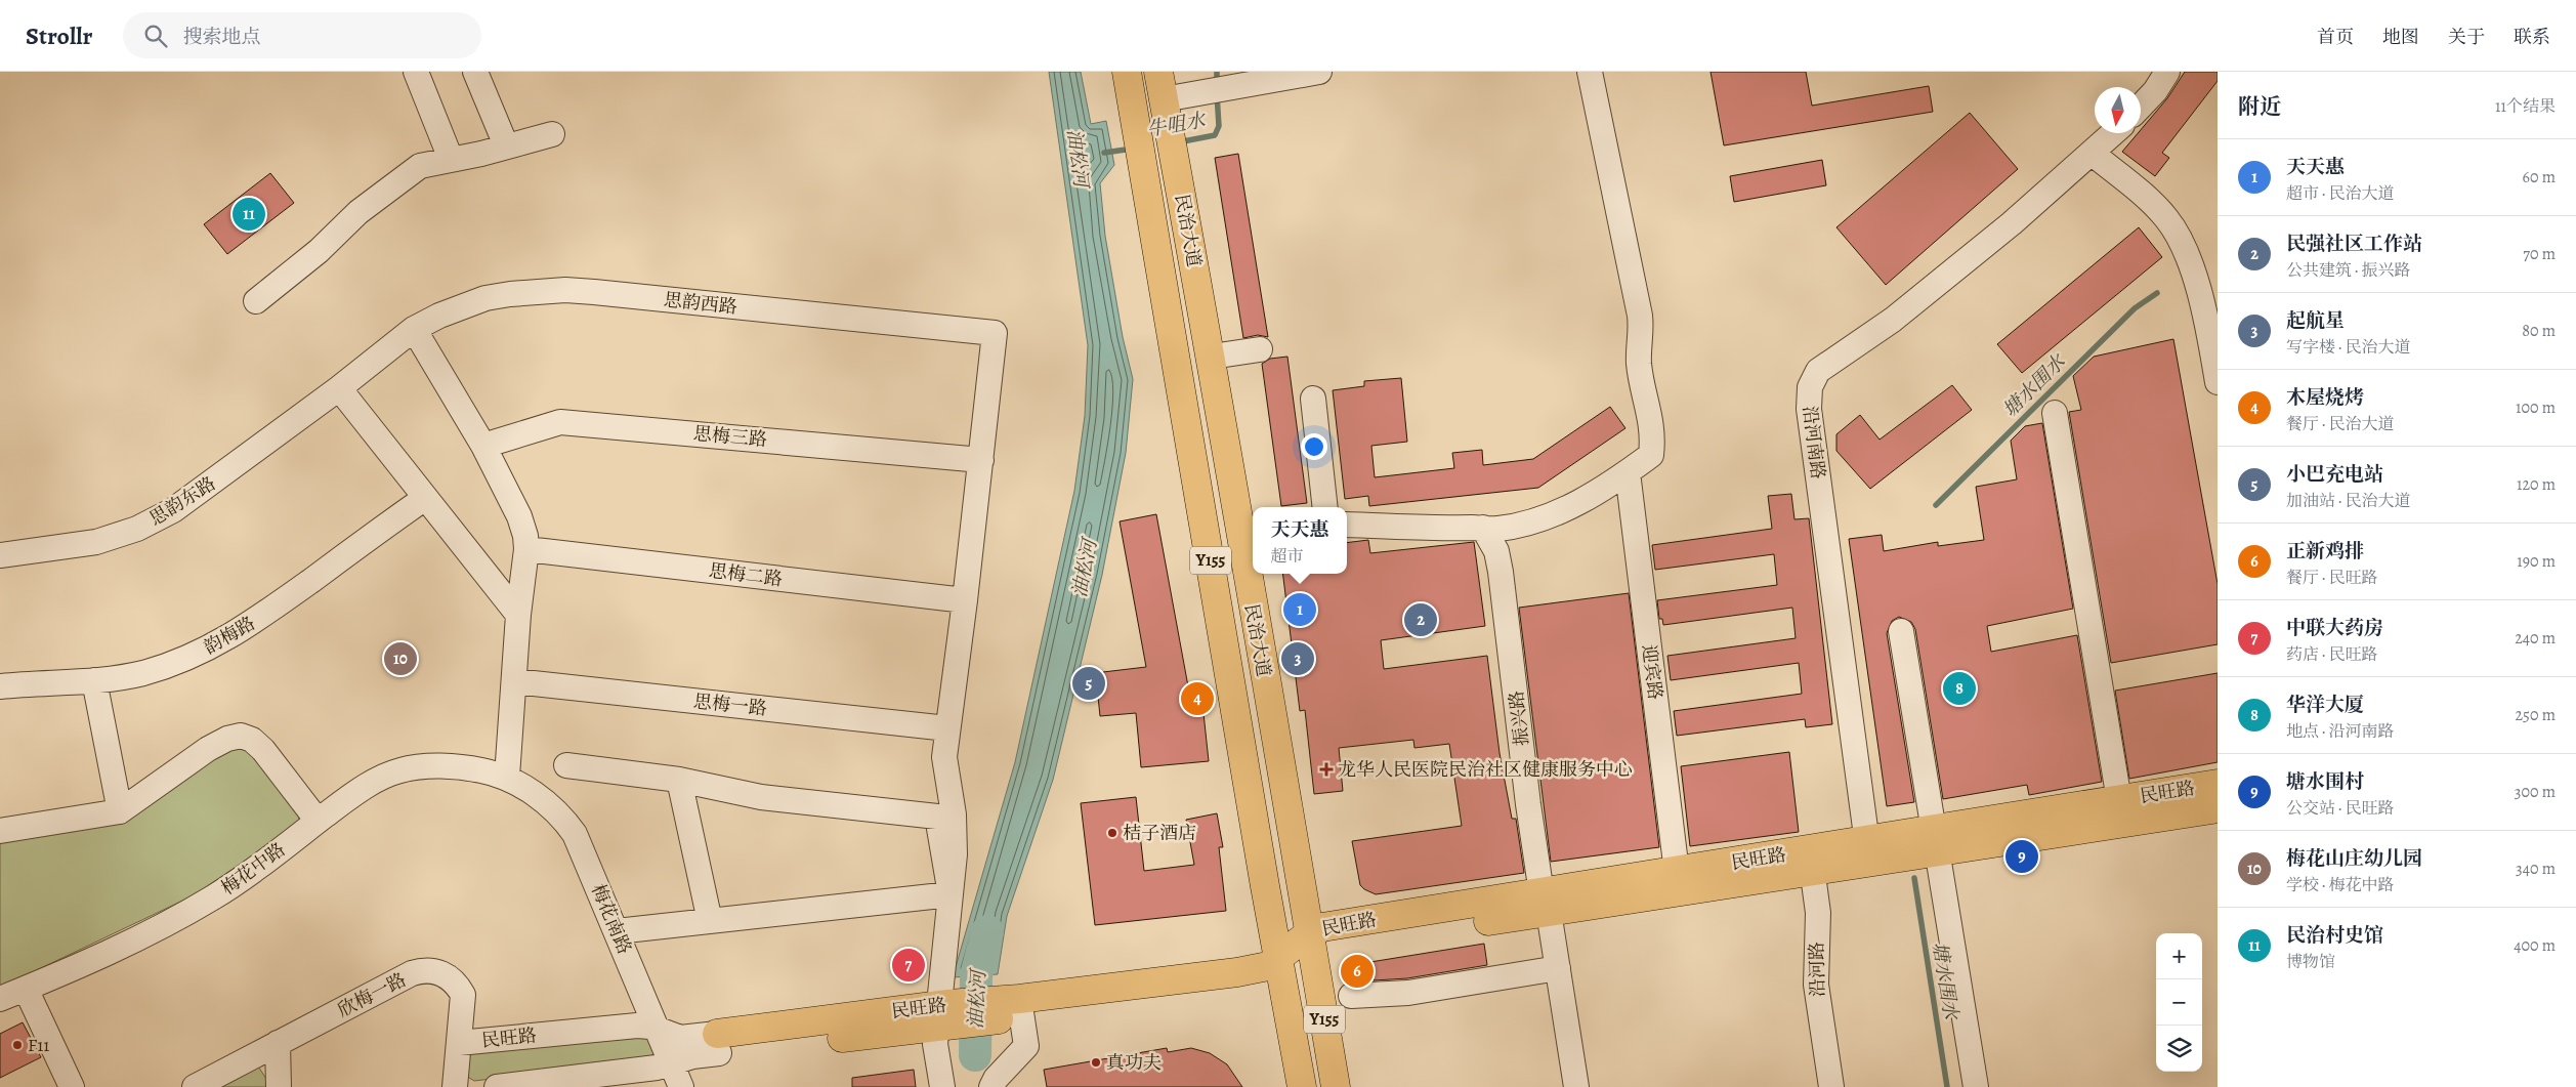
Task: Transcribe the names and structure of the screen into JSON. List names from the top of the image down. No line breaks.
{"streets":{"main road":["民治大道","Y155","民旺路"],"street":["思韵西路","思梅三路","沿河南路","思韵东路","思梅二路","韵梅路","迎宾路","思梅一路","振兴路","梅花中路","梅花南路","沿河路","欣梅一路"]},"crossings":[["民治大道","民旺路"],["思韵西路","思梅三路"],["思韵西路","思韵东路"],["沿河南路","民旺路"],["迎宾路","民旺路"],["振兴路","民旺路"],["民旺路","梅花南路"],["民旺路","沿河路"],["民旺路","欣梅一路"],["梅花中路","梅花南路"]],"water":["牛咀水","油松河","塘水围水"],"places":{"health":["龙华人民医院民治社区健康服务中心"],"other":["桔子酒店","F11","真功夫"]},"north":"bottom","page":{"header":"Strollr","search":"搜索地点","nav":["首页","地图","关于","联系"],"heading":["附近","11个结果"],"list":[{"mark":"1","name":"天天惠","note":"超市 · 民治大道","value":"60 m"},{"mark":"2","name":"民强社区工作站","note":"公共建筑 · 振兴路","value":"70 m"},{"mark":"3","name":"起航星","note":"写字楼 · 民治大道","value":"80 m"},{"mark":"4","name":"木屋烧烤","note":"餐厅 · 民治大道","value":"100 m"},{"mark":"5","name":"小巴充电站","note":"加油站 · 民治大道","value":"120 m"},{"mark":"6","name":"正新鸡排","note":"餐厅 · 民旺路","value":"190 m"},{"mark":"7","name":"中联大药房","note":"药店 · 民旺路","value":"240 m"},{"mark":"8","name":"华洋大厦","note":"地点 · 沿河南路","value":"250 m"},{"mark":"9","name":"塘水围村","note":"公交站 · 民旺路","value":"300 m"},{"mark":"10","name":"梅花山庄幼儿园","note":"学校 · 梅花中路","value":"340 m"},{"mark":"11","name":"民治村史馆","note":"博物馆","value":"400 m"}],"pins":["11","1","2","3","10","5","8","4","9","7","6"],"popup":["天天惠","超市"],"map_buttons":["+","−"]}}
